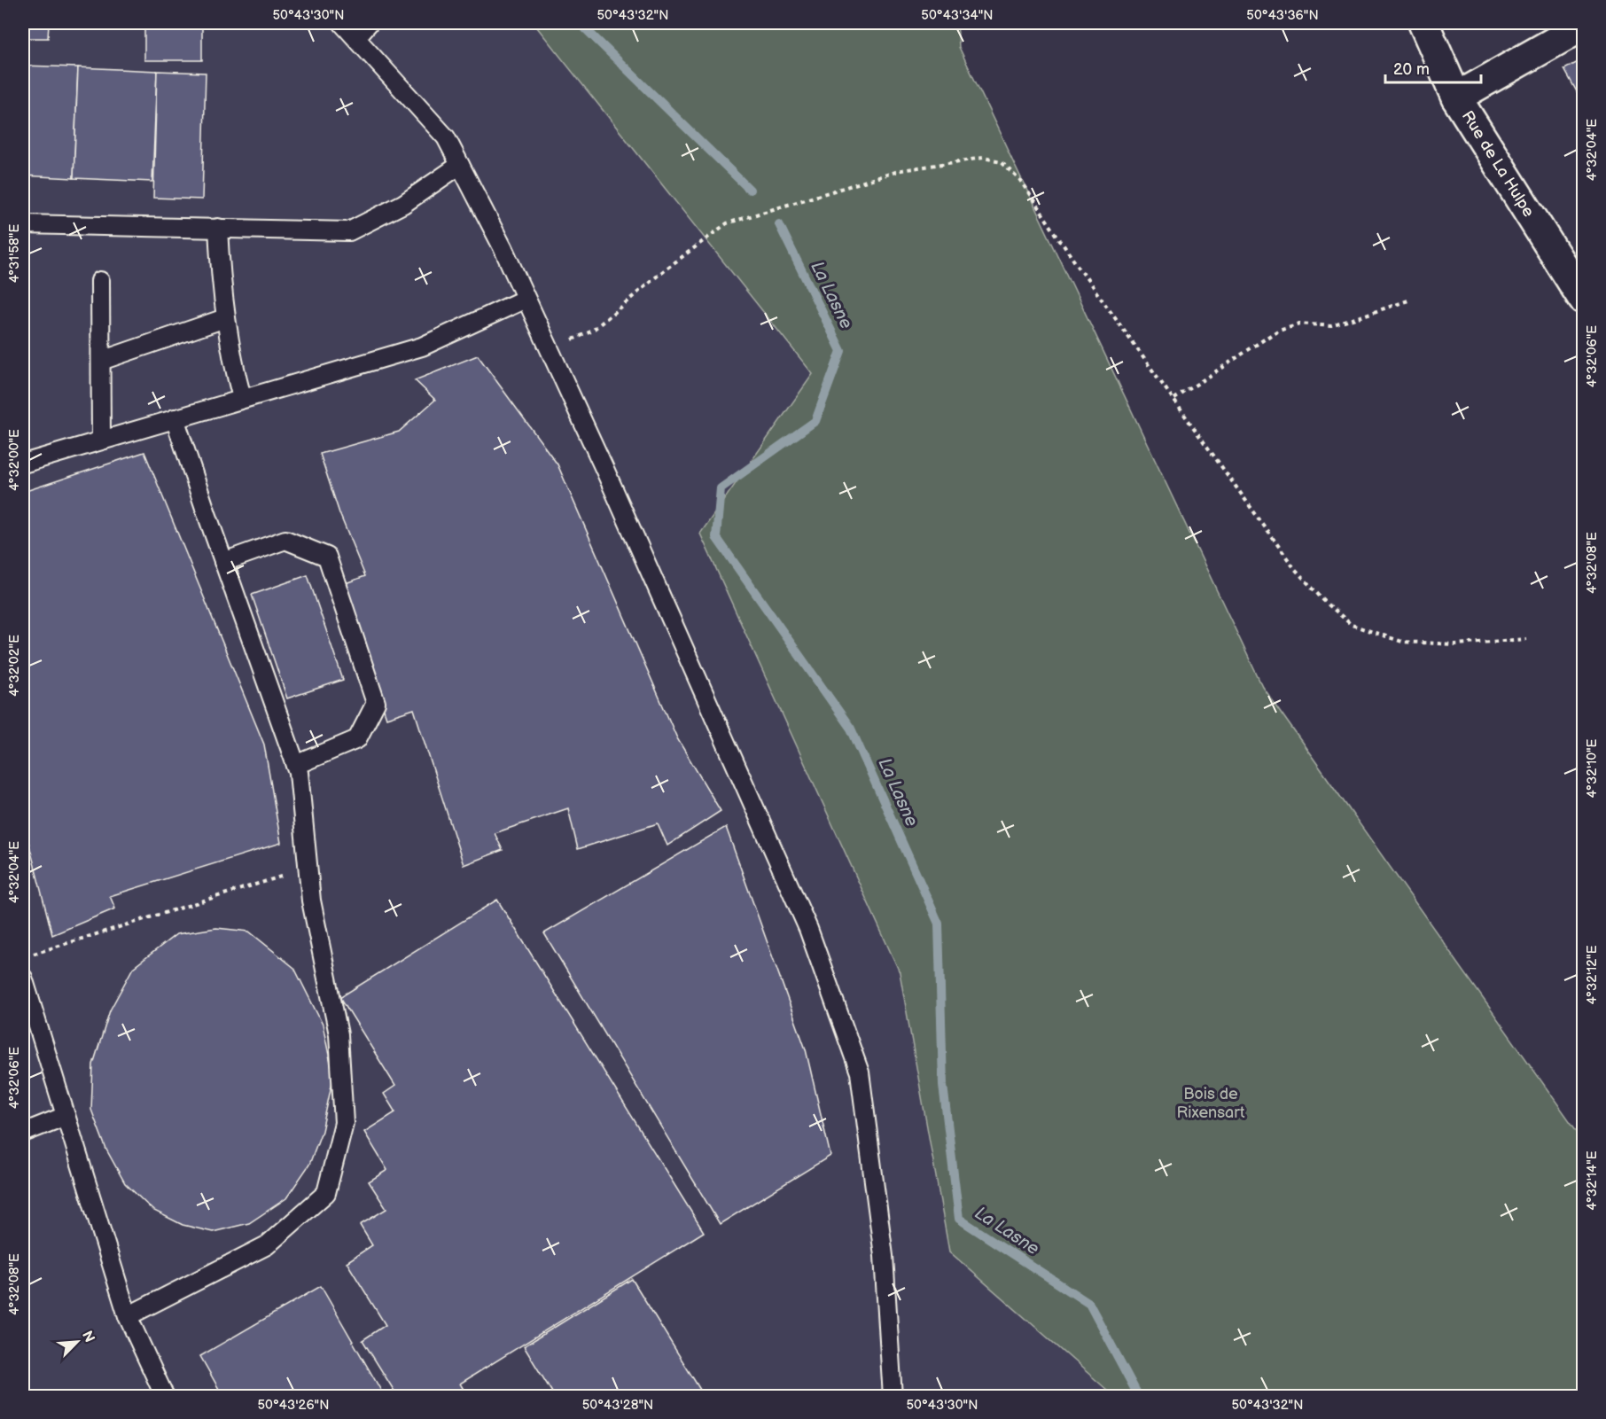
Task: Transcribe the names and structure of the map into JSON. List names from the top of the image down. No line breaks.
{"streets":{"street":["Rue de La Hulpe"]},"water":["La Lasne"],"parks":["Bois de Rixensart"],"scale_bar":"20 m","north":"top right","coordinates":["50°43'30\"N","50°43'32\"N","50°43'34\"N","50°43'36\"N","4°32'04\"E","4°31'58\"E","4°32'06\"E","4°32'00\"E","4°32'08\"E","4°32'02\"E","4°32'10\"E","4°32'12\"E","4°32'14\"E","50°43'26\"N","50°43'28\"N"]}
